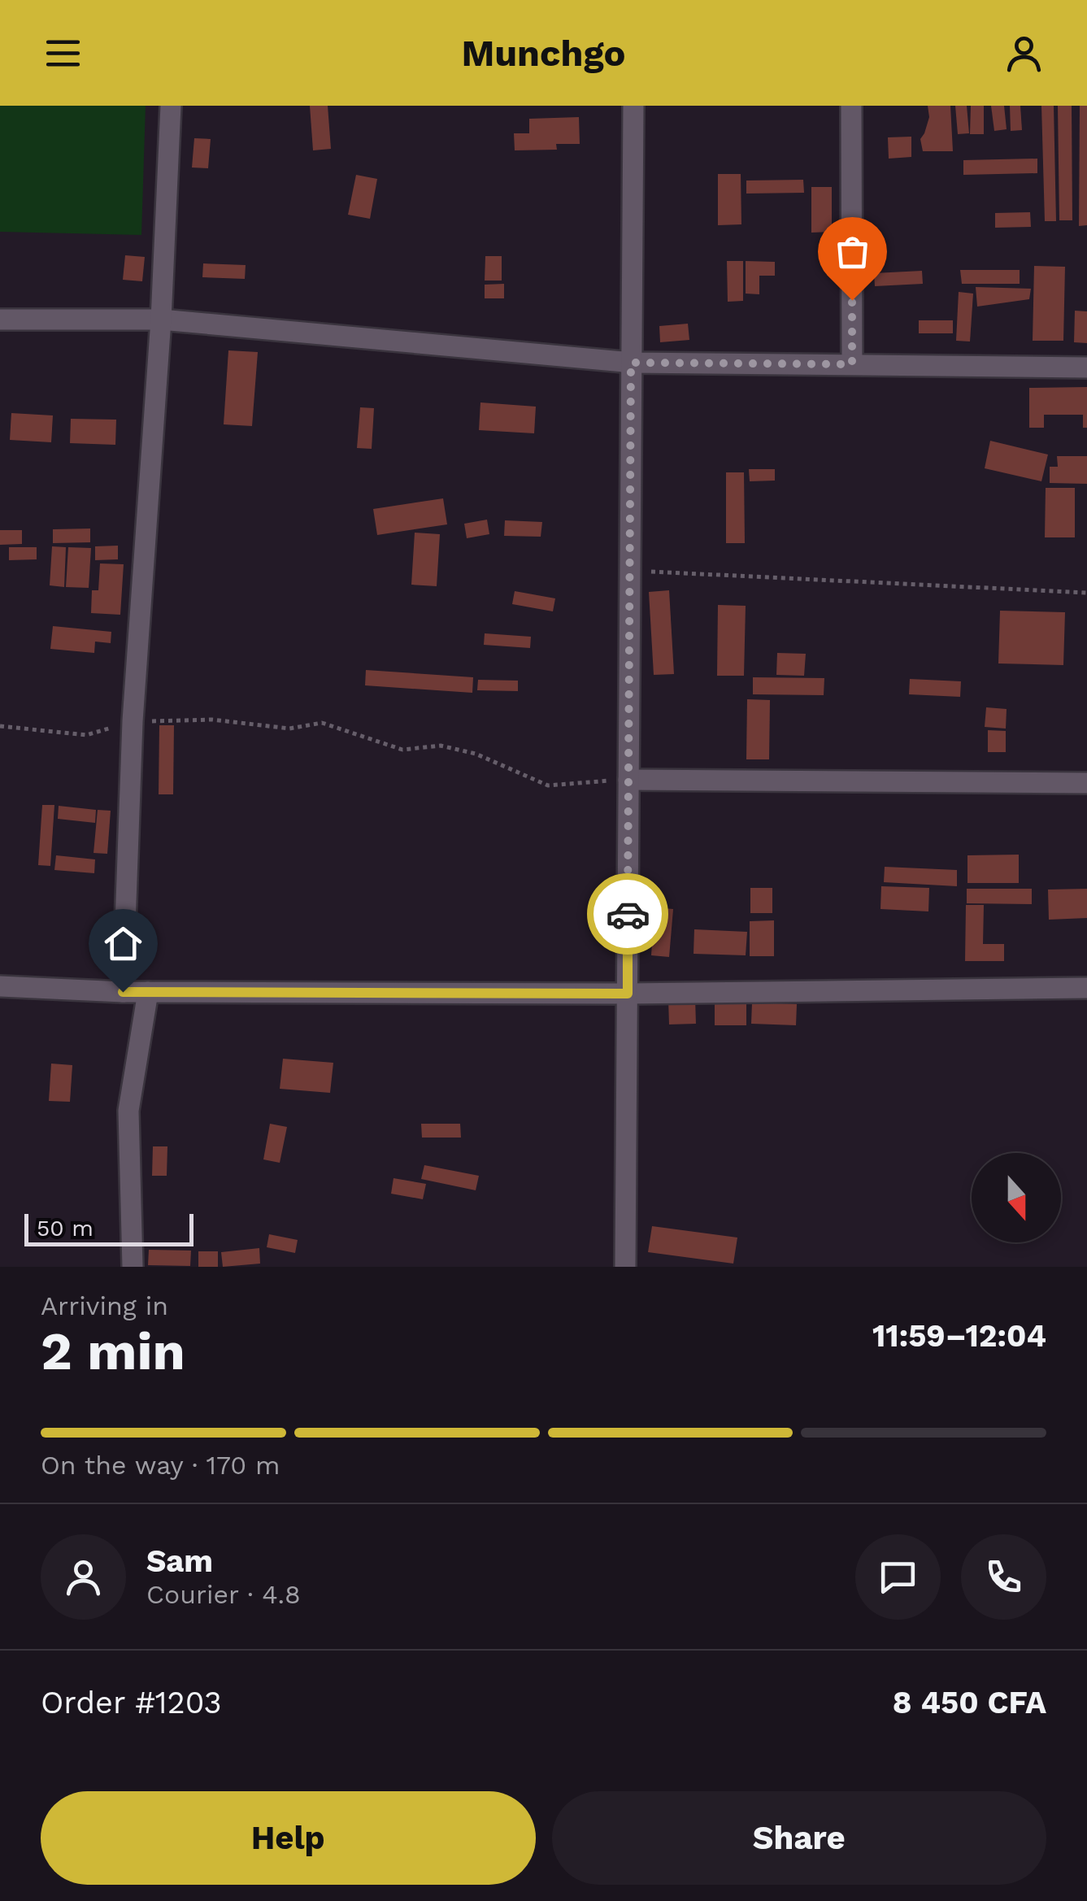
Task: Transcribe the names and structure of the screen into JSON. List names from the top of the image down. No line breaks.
{"scale_bar":"50 m","north":"bottom","page":{"header":"Munchgo","scale":"50 m","heading":["2 min","Arriving in","11:59–12:04"],"panel":["Sam","Courier · 4.8","Order #1203","8 450 CFA"],"bar":"On the way · 170 m","buttons":["Help","Share"]}}
